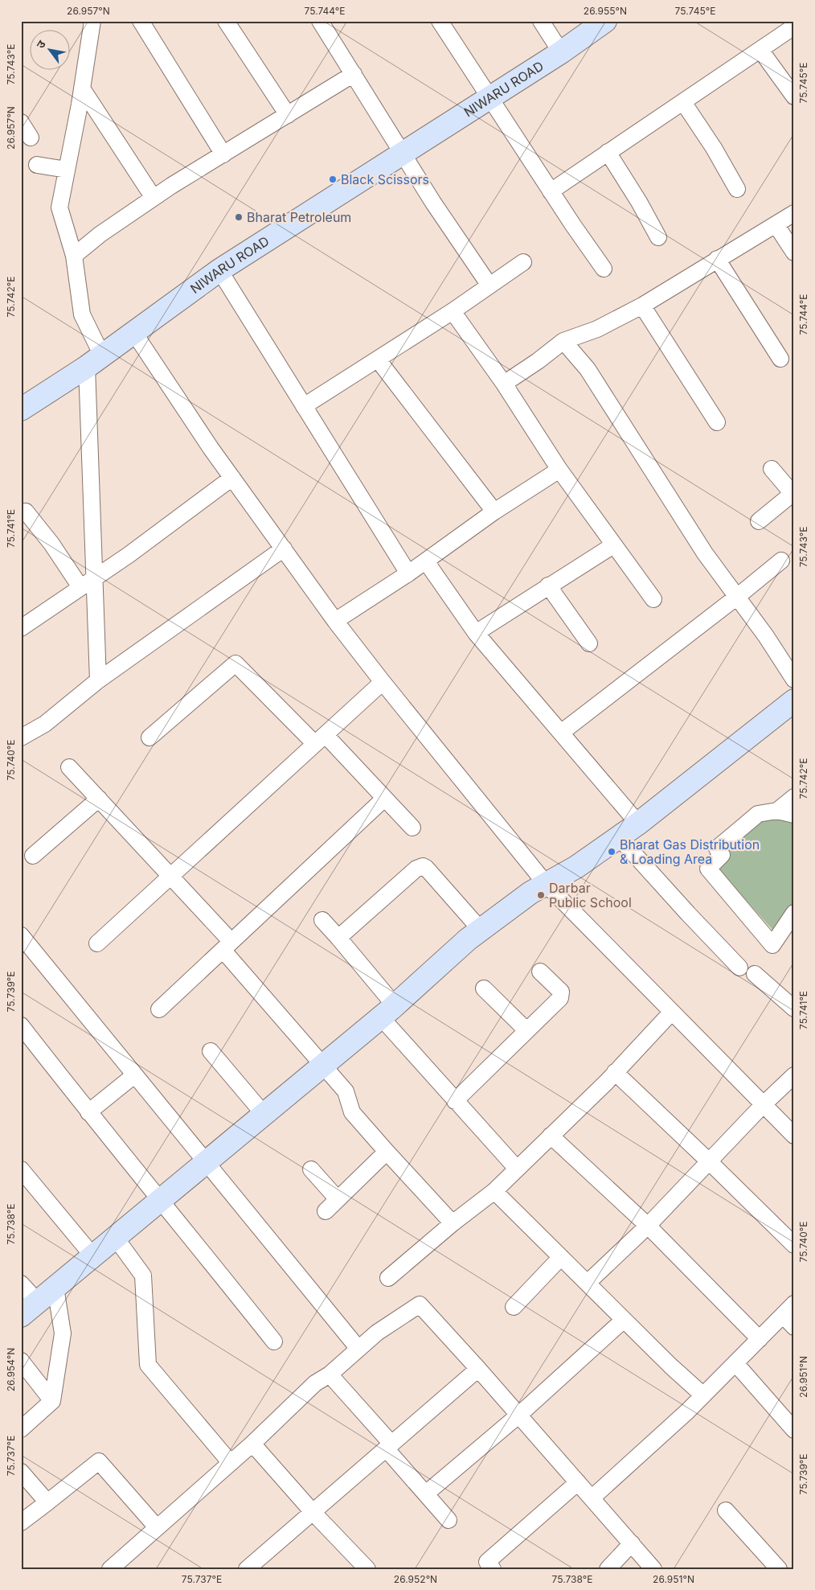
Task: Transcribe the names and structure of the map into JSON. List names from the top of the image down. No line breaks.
{"streets":{"street":["NIWARU ROAD"]},"places":["Black Scissors","Bharat Petroleum","Bharat Gas Distribution & Loading Area","Darbar Public School"],"north":"top left","coordinates":["26.957°N","75.744°E","26.955°N","75.745°E","75.743°E","75.742°E","75.741°E","75.740°E","75.739°E","75.738°E","26.954°N","26.951°N","75.737°E","26.952°N"]}
